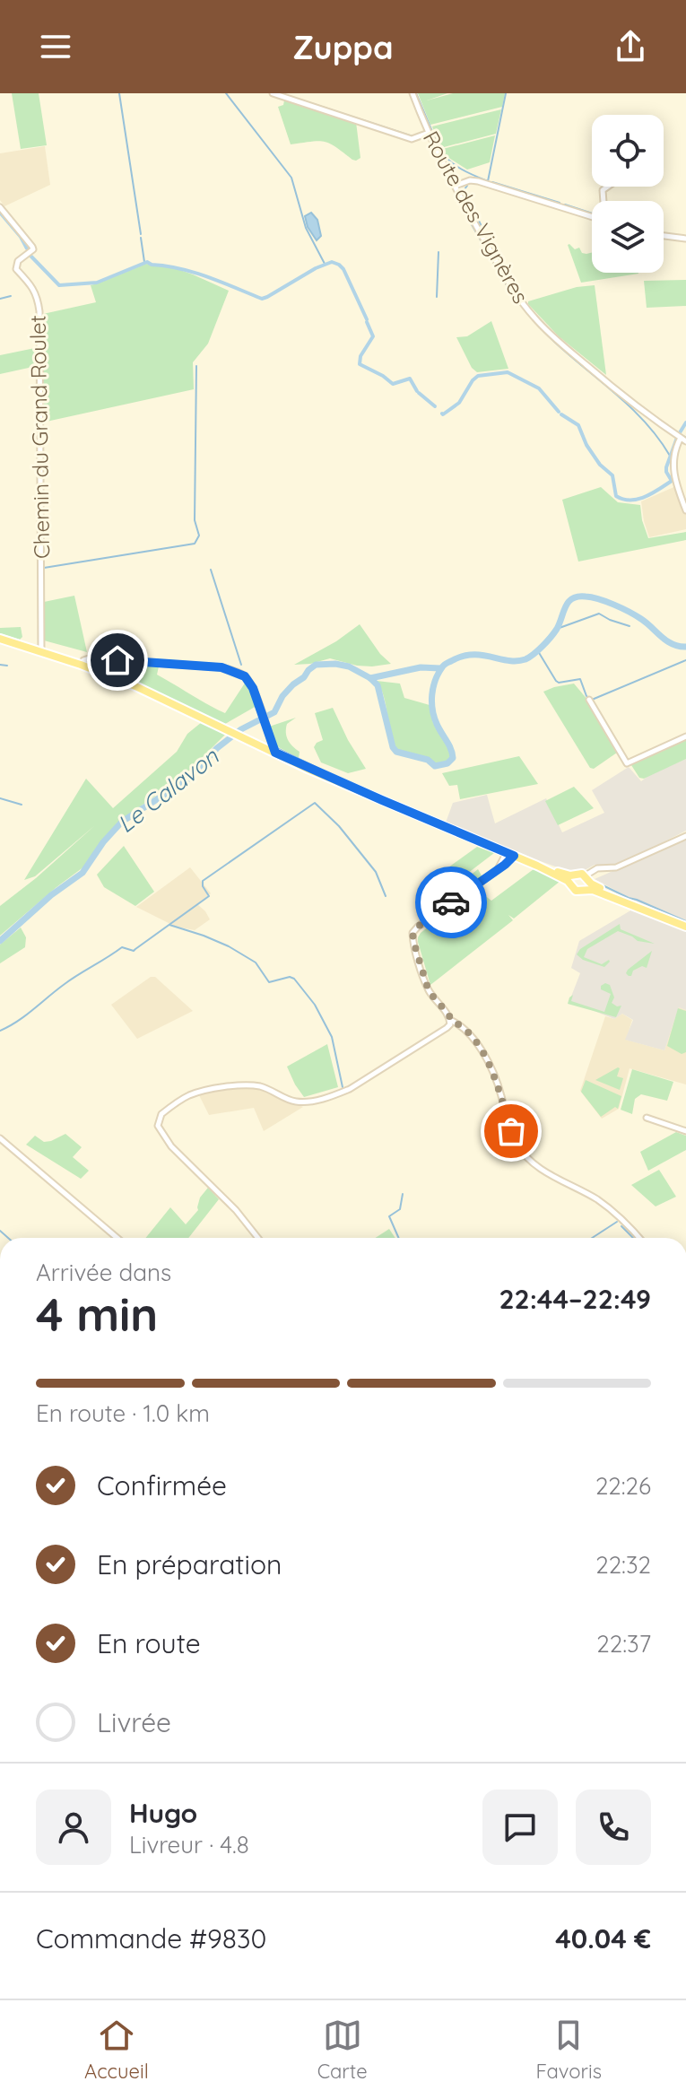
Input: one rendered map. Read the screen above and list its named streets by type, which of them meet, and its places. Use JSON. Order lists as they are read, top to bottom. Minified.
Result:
{"streets":{"street":["Route des Vignères","Chemin du Grand Roulet"]},"water":["Le Calavon"],"page":{"header":"Zuppa","heading":["4 min","Arrivée dans","22:44–22:49"],"panel":["Hugo","Livreur · 4.8","Commande #9830","40.04 €"],"bar":"En route · 1.0 km","list":[["Confirmée","22:26"],["En préparation","22:32"],["En route","22:37"],"Livrée"],"tabs":["Accueil","Carte","Favoris"]}}
